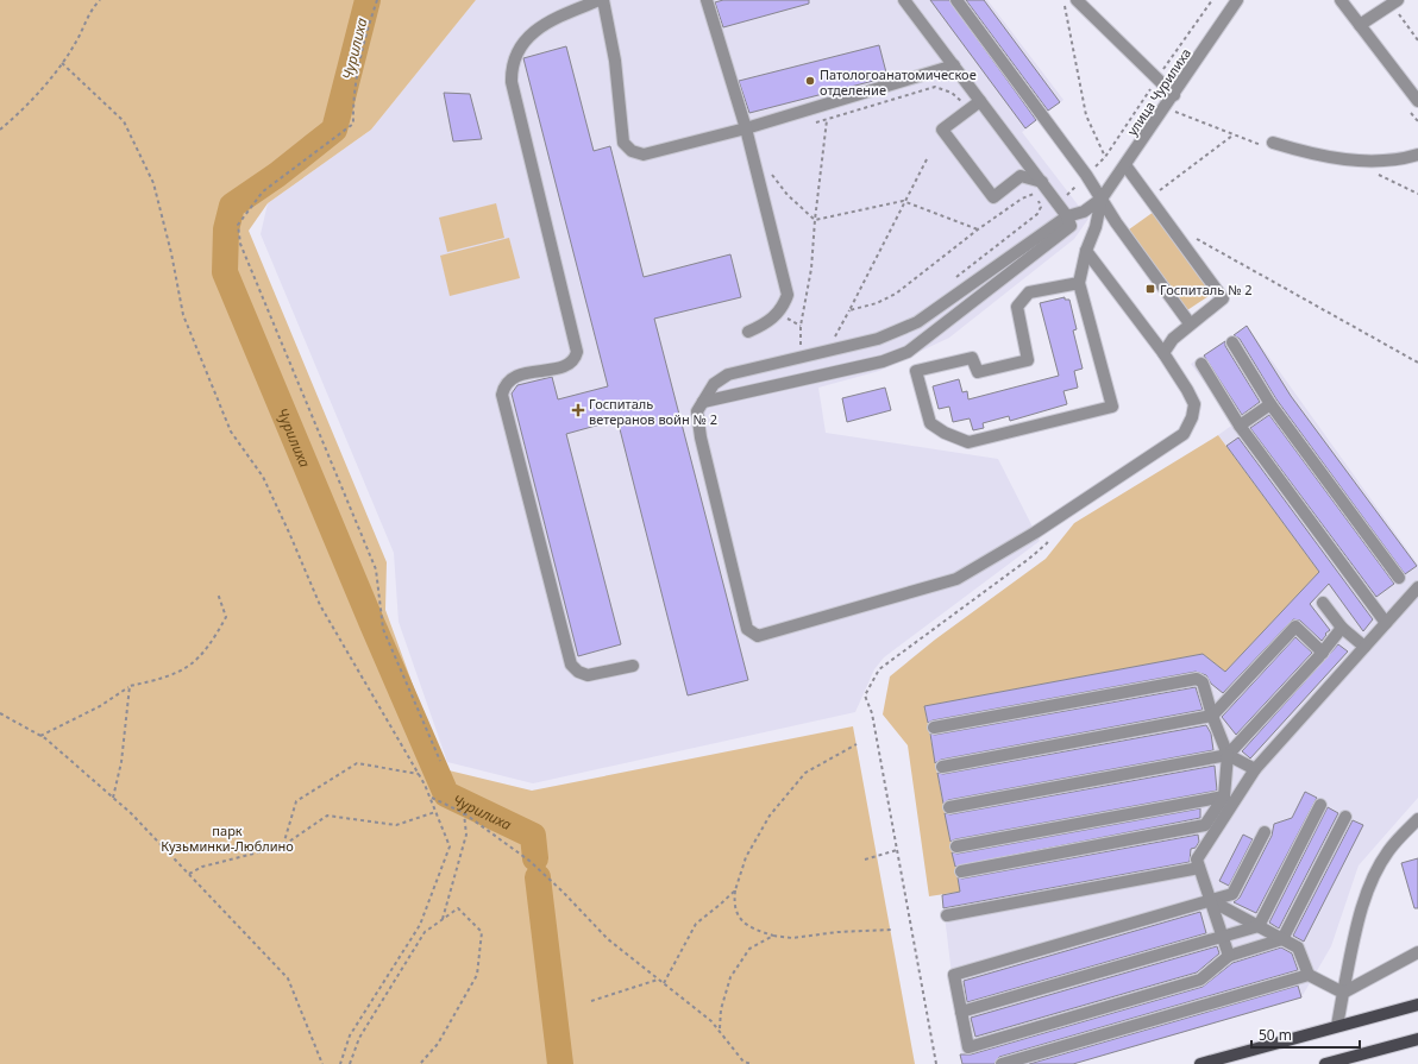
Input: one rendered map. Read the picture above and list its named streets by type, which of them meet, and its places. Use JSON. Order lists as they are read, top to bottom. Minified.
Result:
{"streets":{"street":["улица Чурилиха"]},"water":["Чурилиха"],"parks":["парк Кузьминки-Люблино"],"places":{"other":["Патологоанатомическое отделение"],"transit":["Госпиталь № 2"],"health":["Госпиталь ветеранов войн № 2"]},"scale_bar":"50 m"}
